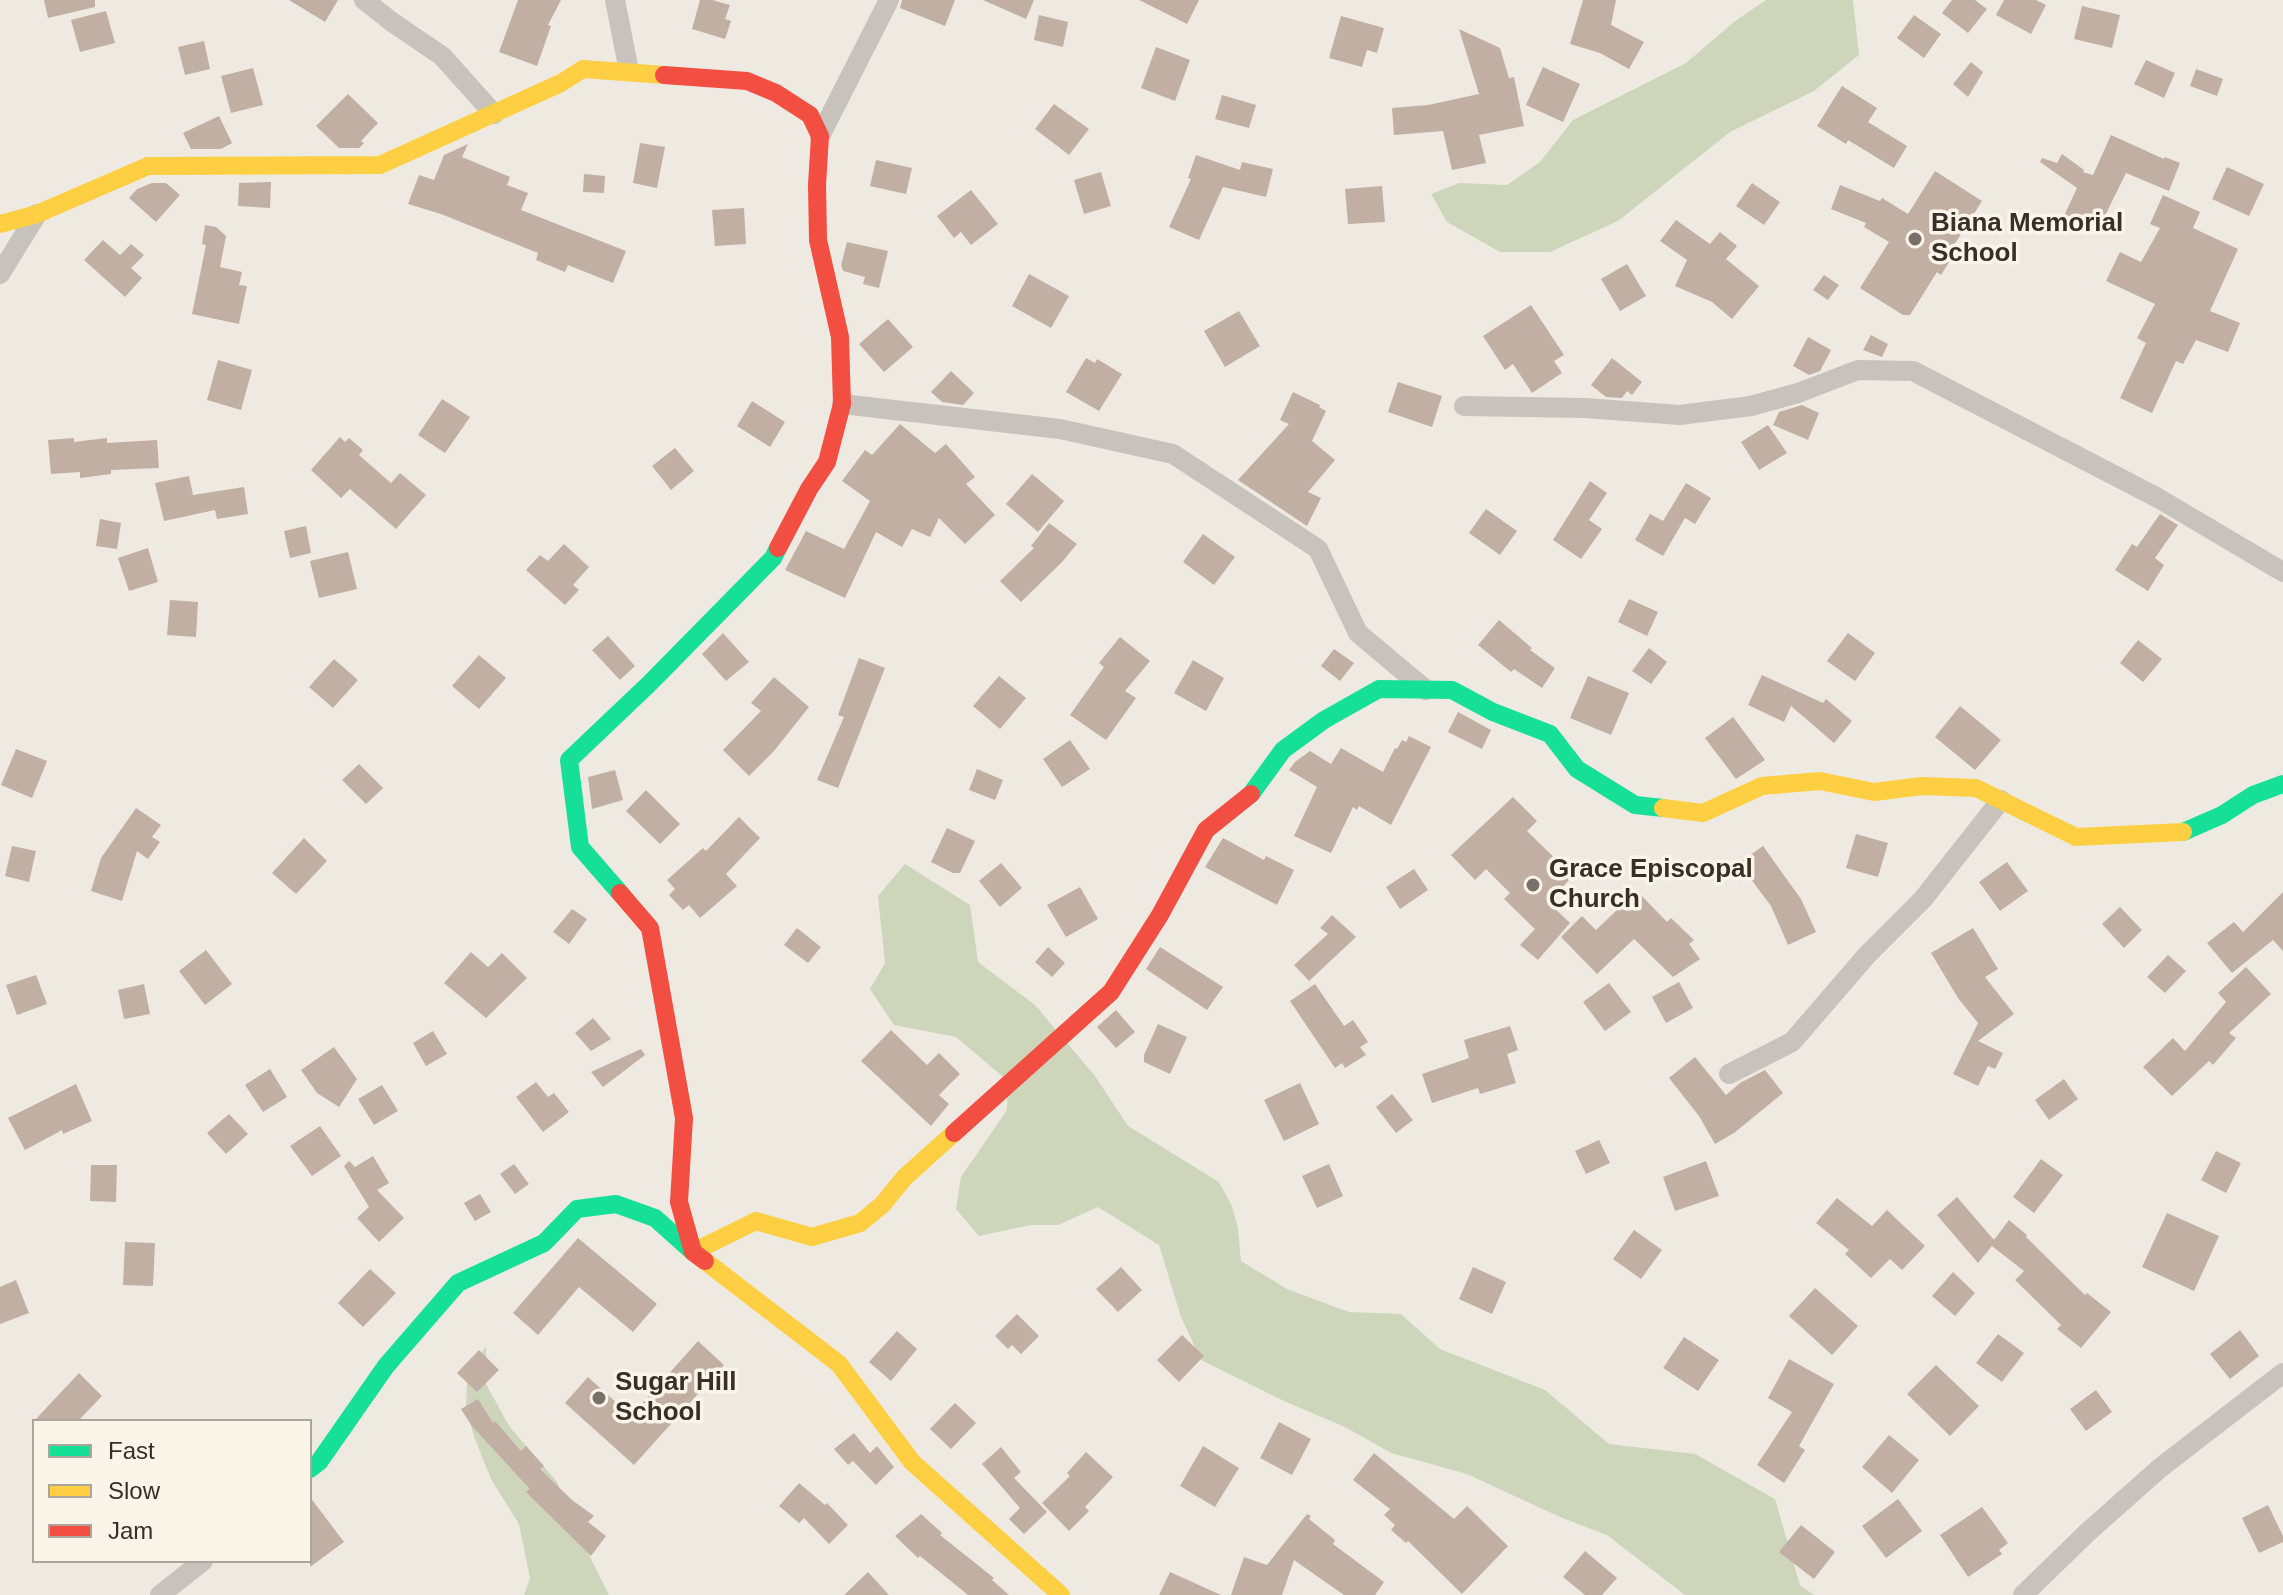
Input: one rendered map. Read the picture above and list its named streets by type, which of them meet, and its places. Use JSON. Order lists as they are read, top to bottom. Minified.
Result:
{"places":["Biana Memorial School","Grace Episcopal Church","Sugar Hill School"],"legend":["Fast","Slow","Jam"]}
